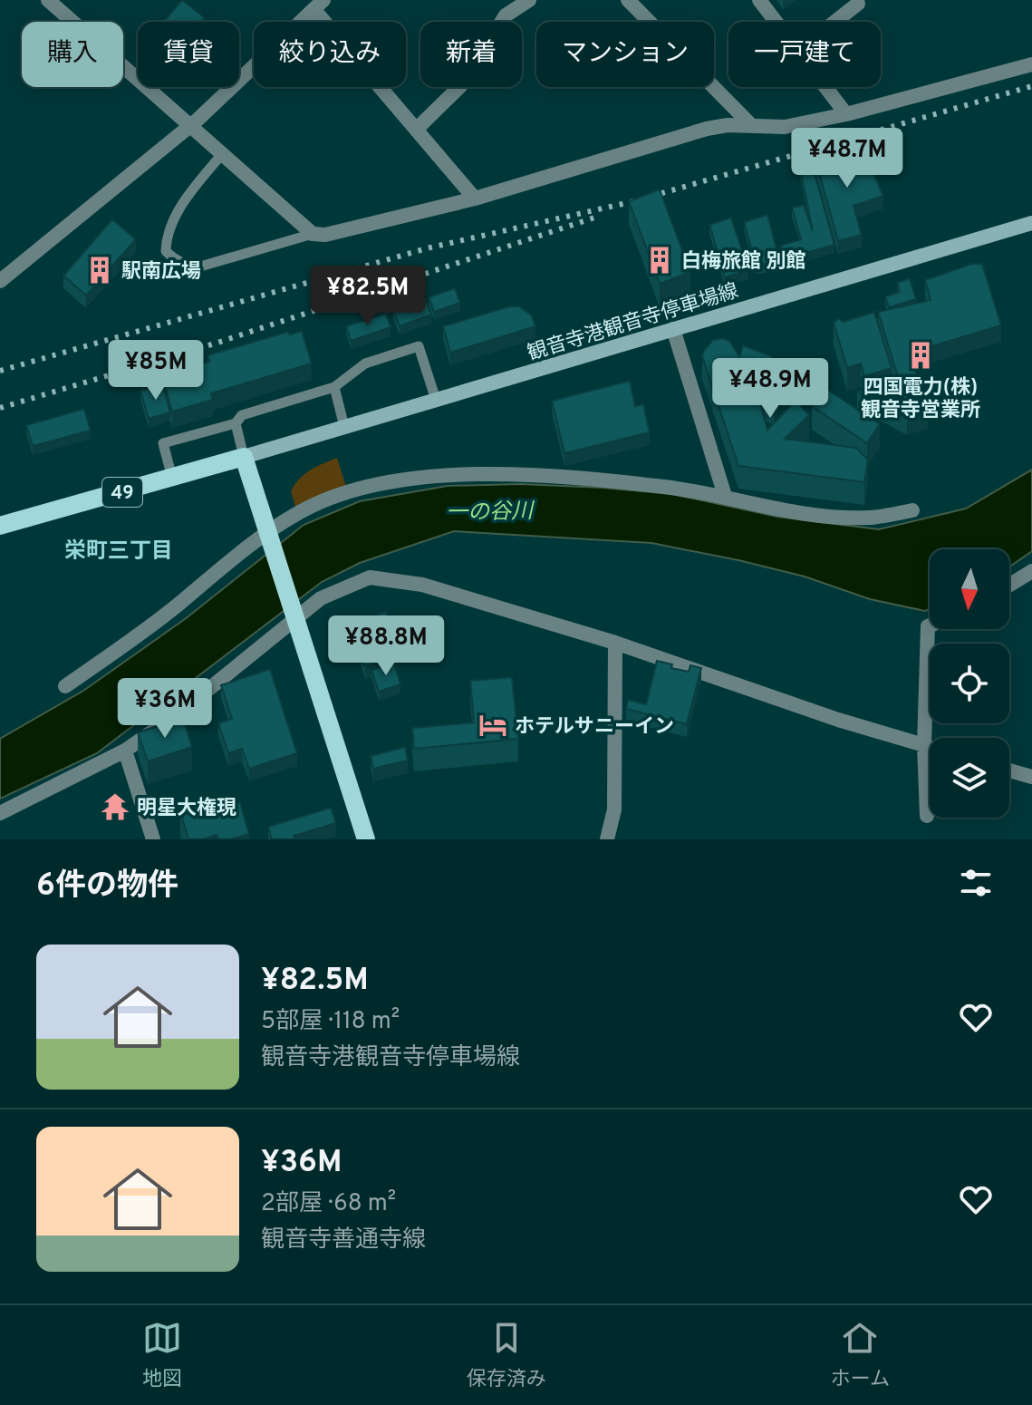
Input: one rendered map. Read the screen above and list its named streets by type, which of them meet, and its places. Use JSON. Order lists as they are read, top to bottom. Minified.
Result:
{"streets":{"main road":["観音寺港観音寺停車場線","49"]},"crossings":[["観音寺港観音寺停車場線","49"]],"districts":["栄町三丁目"],"water":["一の谷川"],"places":{"building":["白梅旅館 別館","駅南広場","四国電力(株) 観音寺営業所"],"hotel":["ホテルサニーイン"],"temple":["明星大権現"]},"north":"bottom","page":{"chip":["購入","賃貸","絞り込み","新着","マンション","一戸建て"],"price":["¥48.7M","¥82.5M","¥85M","¥48.9M","¥88.8M","¥36M"],"heading":"6件の物件","list":[{"name":"¥82.5M","note":"5部屋 · 118 m² · 観音寺港観音寺停車場線"},{"name":"¥36M","note":"2部屋 · 68 m² · 観音寺善通寺線"}],"tabs":["地図","保存済み","ホーム"]}}
